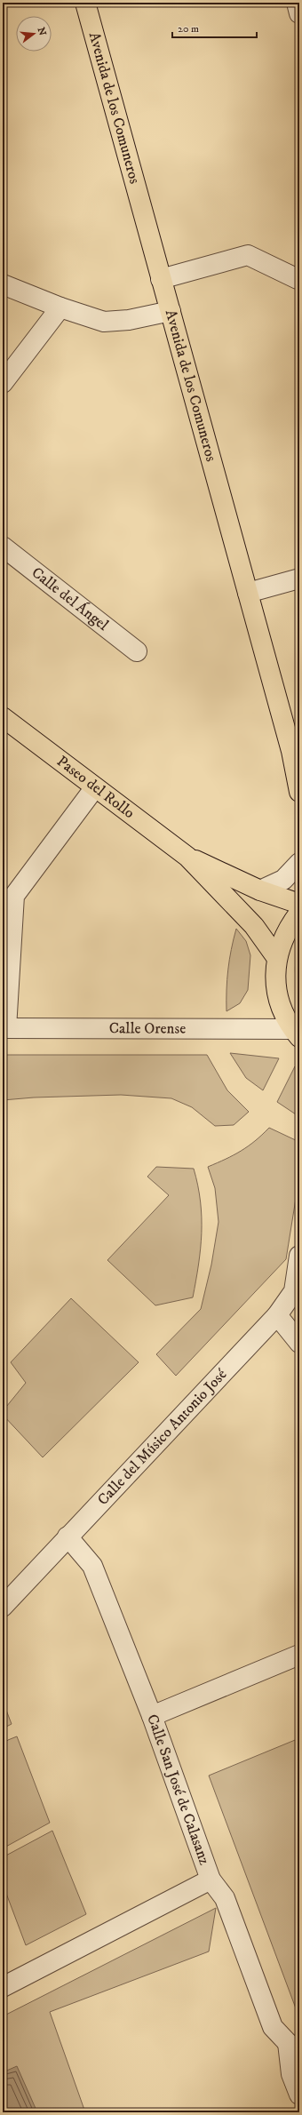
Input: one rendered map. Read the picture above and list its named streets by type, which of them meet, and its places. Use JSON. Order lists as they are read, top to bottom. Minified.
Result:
{"streets":{"main road":["Avenida de los Comuneros","Paseo del Rollo"],"street":["Calle del Ángel","Calle Orense","Calle del Músico Antonio José","Calle San José de Calasanz"]},"crossings":[["Calle del Músico Antonio José","Calle San José de Calasanz"]],"scale_bar":"20 m","north":"right"}
